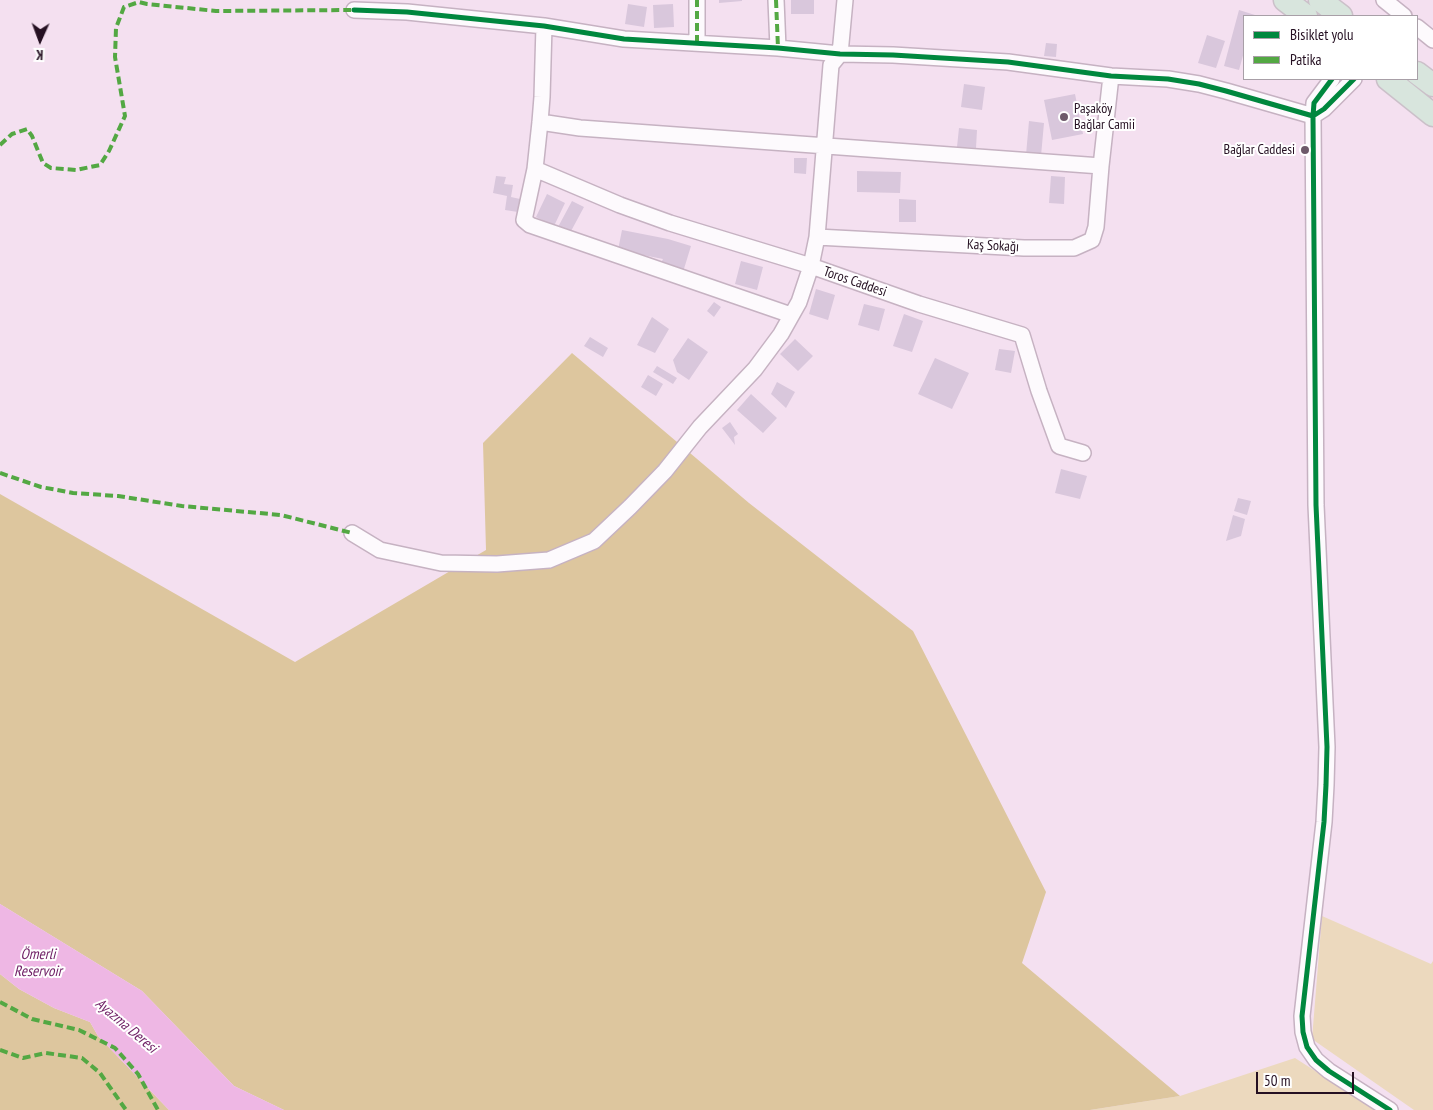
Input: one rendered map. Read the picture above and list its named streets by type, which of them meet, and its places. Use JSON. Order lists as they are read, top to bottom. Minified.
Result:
{"streets":{"street":["Kaş Sokağı","Toros Caddesi"]},"crossings":[["Kaş Sokağı","Toros Caddesi"]],"water":["Ömerli Reservoir","Ayazma Deresi"],"places":["Paşaköy Bağlar Camii","Bağlar Caddesi"],"legend":["Bisiklet yolu","Patika"],"scale_bar":"50 m","north":"bottom"}
